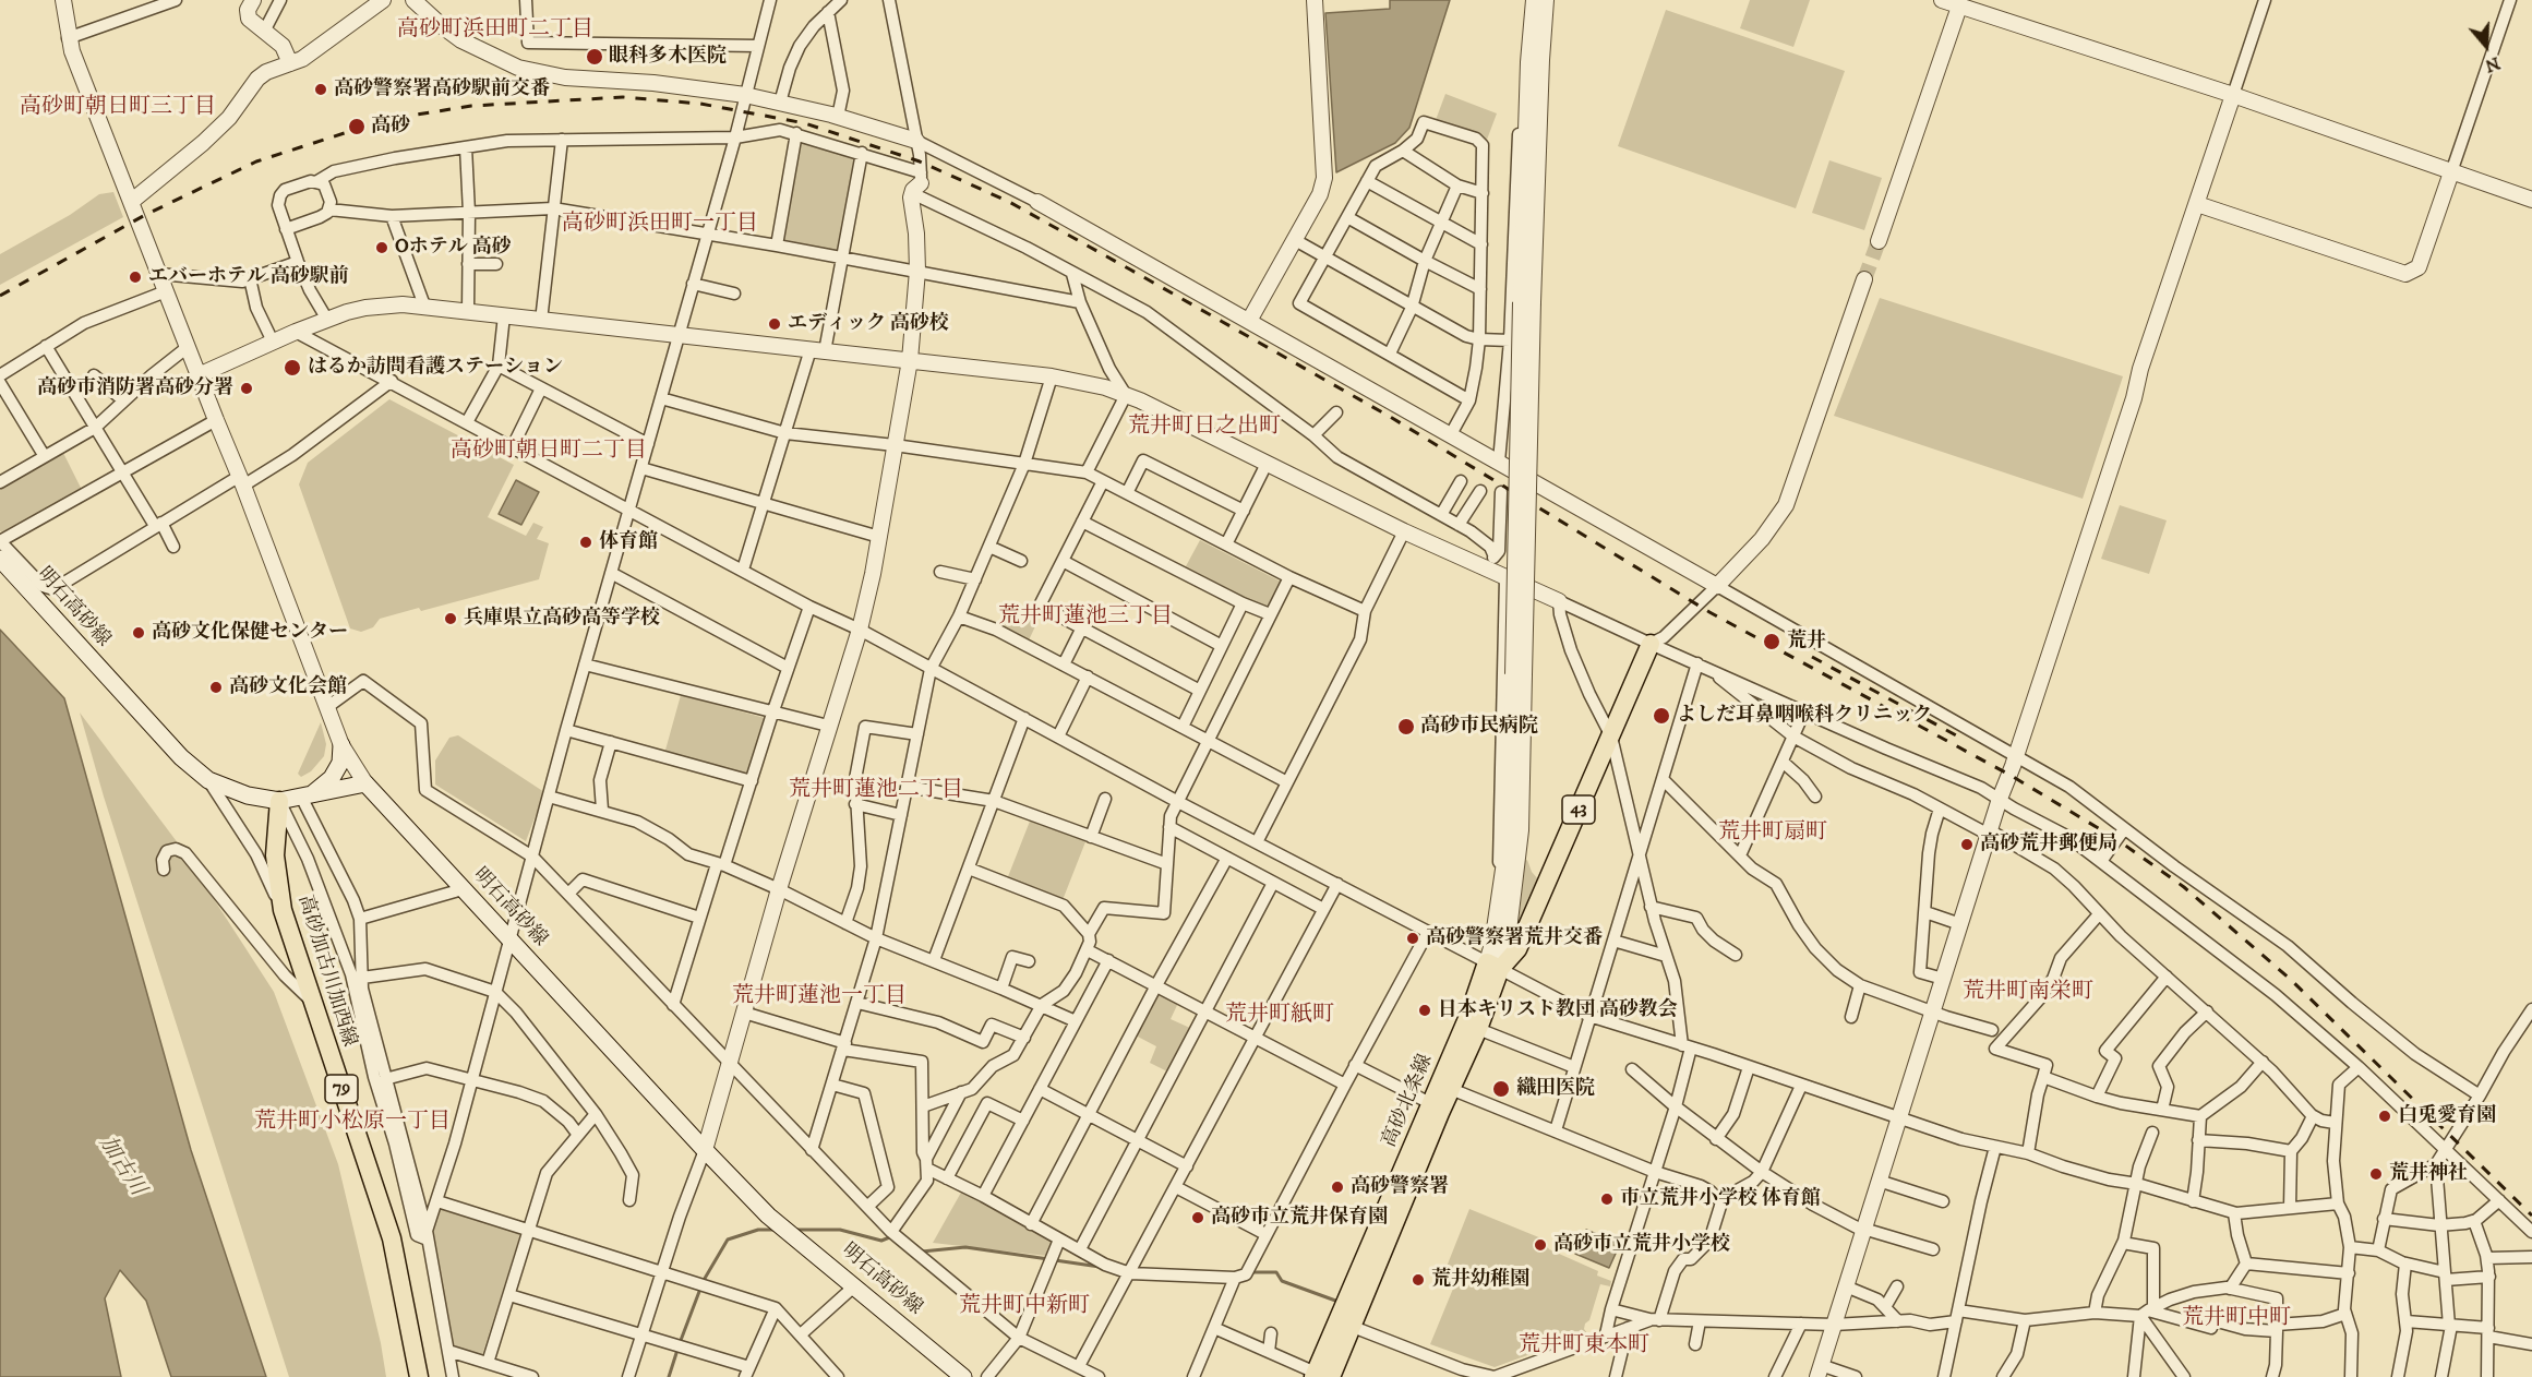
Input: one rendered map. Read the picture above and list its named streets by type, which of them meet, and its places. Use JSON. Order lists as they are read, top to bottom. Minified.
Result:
{"streets":{"main road":["明石高砂線","43","高砂加古川加西線","79","高砂北条線"]},"crossings":[["明石高砂線","高砂加古川加西線"]],"districts":["高砂町浜田町二丁目","高砂町朝日町三丁目","高砂町浜田町一丁目","荒井町日之出町","高砂町朝日町二丁目","荒井町蓮池三丁目","荒井町蓮池二丁目","荒井町扇町","荒井町南栄町","荒井町蓮池一丁目","荒井町紙町","荒井町小松原一丁目","荒井町中新町","荒井町中町","荒井町東本町"],"water":["加古川"],"places":["眼科多木医院","高砂警察署高砂駅前交番","高砂","Oホテル 高砂","エバーホテル 高砂駅前","エディック 高砂校","はるか訪問看護ステーション","高砂市消防署高砂分署","体育館","兵庫県立高砂高等学校","高砂文化保健センター","荒井","高砂文化会館","よしだ耳鼻咽喉科クリニック","高砂市民病院","高砂荒井郵便局","高砂警察署荒井交番","日本キリスト教団 高砂教会","織田医院","白兎愛育園","荒井神社","高砂警察署","市立荒井小学校 体育館","高砂市立荒井保育園","高砂市立荒井小学校","荒井幼稚園"],"north":"bottom"}
